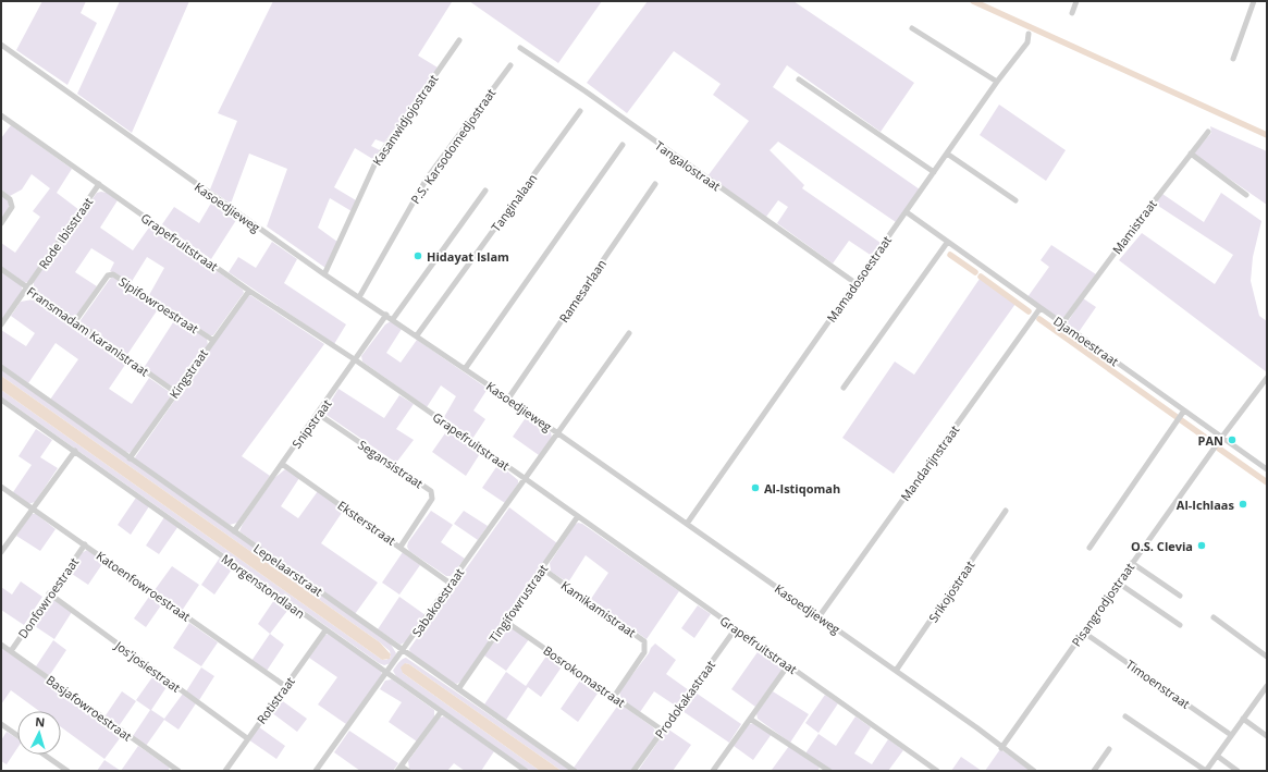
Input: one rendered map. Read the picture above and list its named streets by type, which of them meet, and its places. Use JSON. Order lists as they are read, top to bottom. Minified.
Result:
{"streets":{"street":["Kasanwidjojostraat","P.S. Karsodomedjostraat","Tangalostraat","Tanginalaan","Kasoedjieweg","Mamistraat","Rode Ibisstraat","Grapefruitstraat","Mamadosoestraat","Ramesarlaan","Sipifowroestraat","Fransmadam Karanistraat","Djamoestraat","Kingstraat","Snipstraat","Mandarijnstraat","Segansistraat","Eksterstraat","Lepelaarstraat","Katoenfowroestraat","Morgenstondlaan","Srikojostraat","Donfowroestraat","Sabakoestraat","Tingifowrustraat","Pisangrodjostraat","Kamikamistraat","Jos'josiestraat","Bosrokomastraat","Timoenstraat","Prodokakastraat","Rotistraat","Basjafowroestraat"]},"crossings":[["Kasanwidjojostraat","Kasoedjieweg"],["P.S. Karsodomedjostraat","Kasoedjieweg"],["Tangalostraat","Mamadosoestraat"],["Tanginalaan","Kasoedjieweg"],["Kasoedjieweg","Mamadosoestraat"],["Kasoedjieweg","Ramesarlaan"],["Kasoedjieweg","Snipstraat"],["Kasoedjieweg","Mandarijnstraat"],["Kasoedjieweg","Srikojostraat"],["Kasoedjieweg","Sabakoestraat"],["Kasoedjieweg","Pisangrodjostraat"],["Mamistraat","Djamoestraat"],["Rode Ibisstraat","Grapefruitstraat"],["Rode Ibisstraat","Fransmadam Karanistraat"],["Grapefruitstraat","Kingstraat"],["Grapefruitstraat","Snipstraat"],["Grapefruitstraat","Sabakoestraat"],["Grapefruitstraat","Tingifowrustraat"],["Grapefruitstraat","Prodokakastraat"],["Mamadosoestraat","Djamoestraat"],["Sipifowroestraat","Fransmadam Karanistraat"],["Sipifowroestraat","Kingstraat"],["Fransmadam Karanistraat","Kingstraat"],["Djamoestraat","Mandarijnstraat"],["Djamoestraat","Pisangrodjostraat"],["Kingstraat","Lepelaarstraat"],["Snipstraat","Segansistraat"],["Snipstraat","Eksterstraat"],["Snipstraat","Lepelaarstraat"],["Segansistraat","Eksterstraat"],["Eksterstraat","Sabakoestraat"],["Lepelaarstraat","Sabakoestraat"],["Lepelaarstraat","Tingifowrustraat"],["Katoenfowroestraat","Donfowroestraat"],["Katoenfowroestraat","Rotistraat"],["Morgenstondlaan","Sabakoestraat"],["Morgenstondlaan","Rotistraat"],["Donfowroestraat","Jos'josiestraat"],["Donfowroestraat","Basjafowroestraat"],["Tingifowrustraat","Kamikamistraat"],["Tingifowrustraat","Bosrokomastraat"],["Pisangrodjostraat","Timoenstraat"],["Kamikamistraat","Bosrokomastraat"],["Jos'josiestraat","Rotistraat"],["Bosrokomastraat","Prodokakastraat"]],"places":["Hidayat Islam","PAN","Al-Istiqomah","Al-Ichlaas","O.S. Clevia"],"north":"top"}
